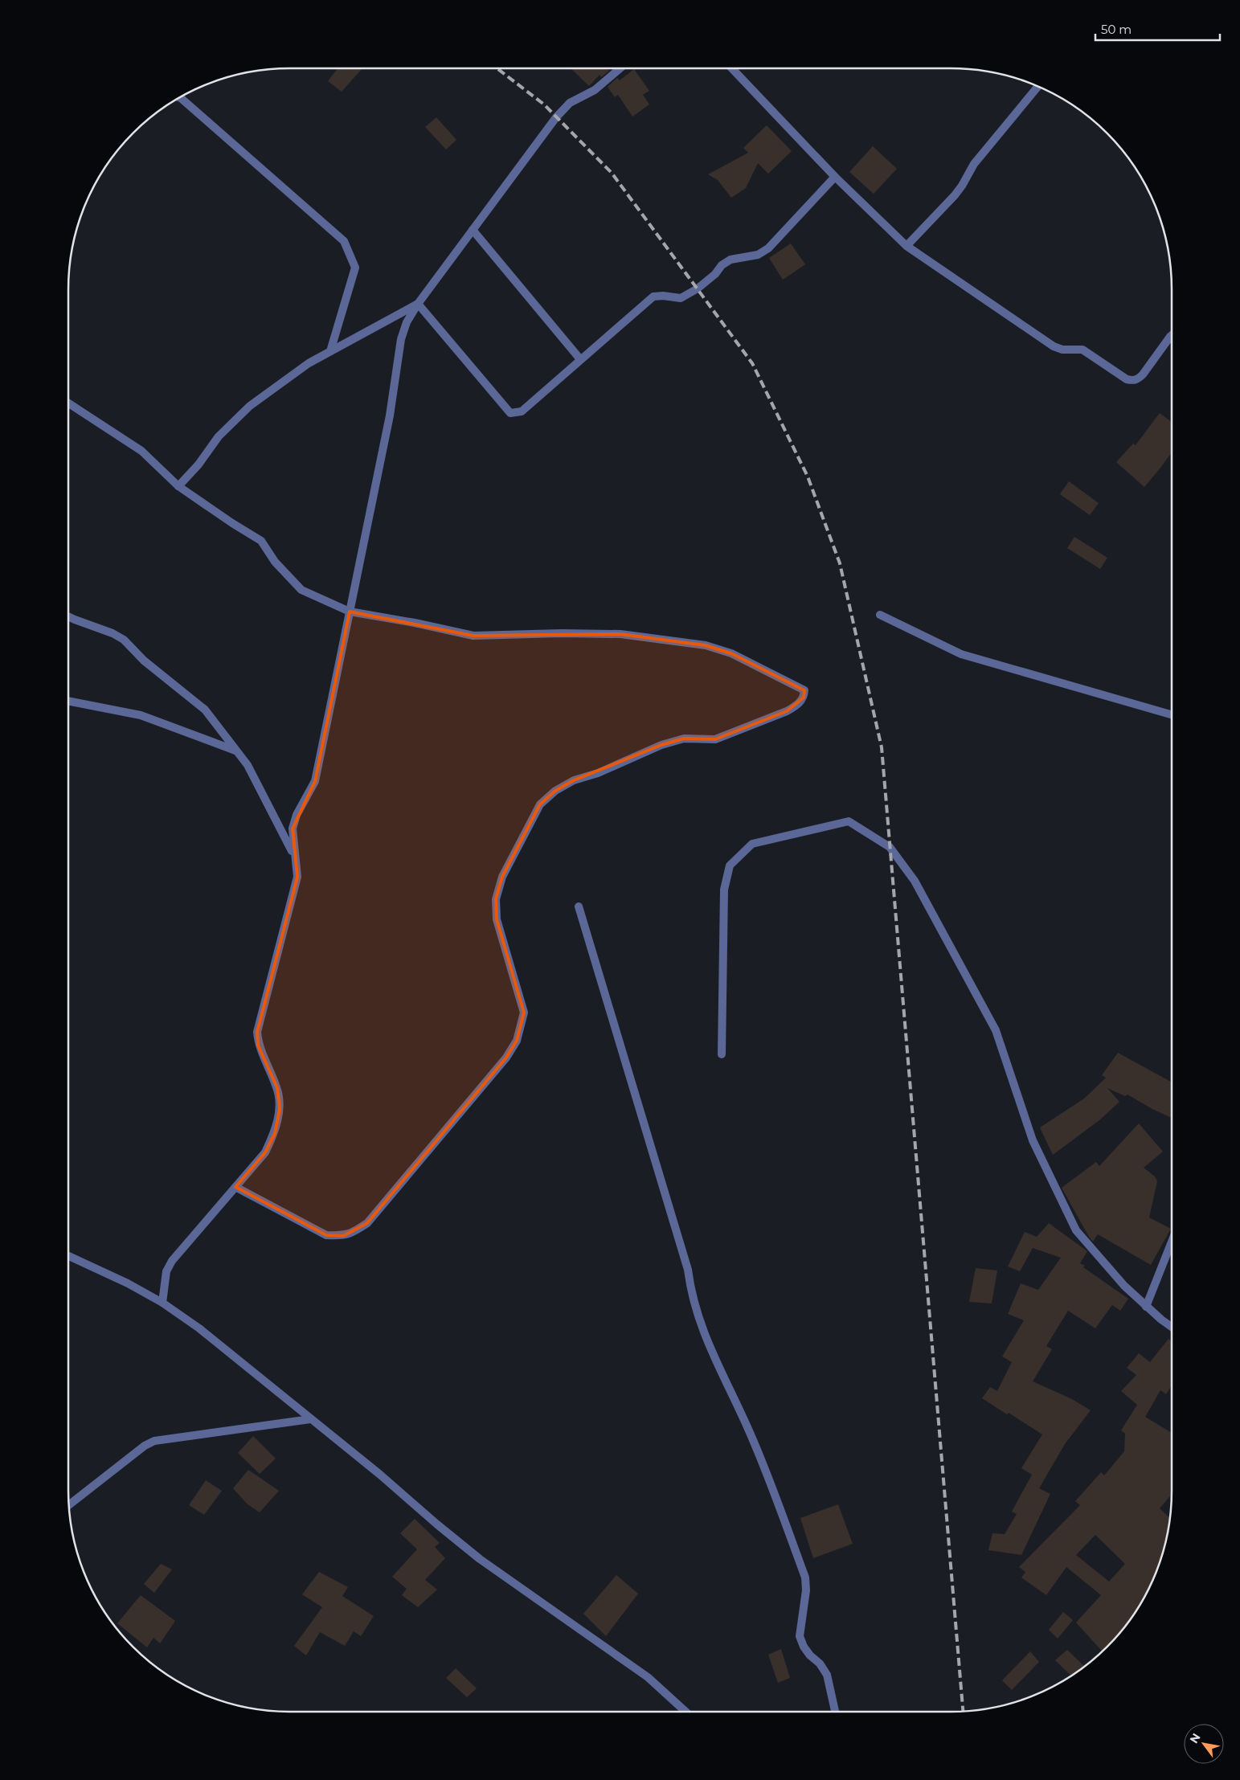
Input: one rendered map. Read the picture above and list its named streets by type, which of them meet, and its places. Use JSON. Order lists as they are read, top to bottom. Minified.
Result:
{"scale_bar":"50 m","north":"top left"}
